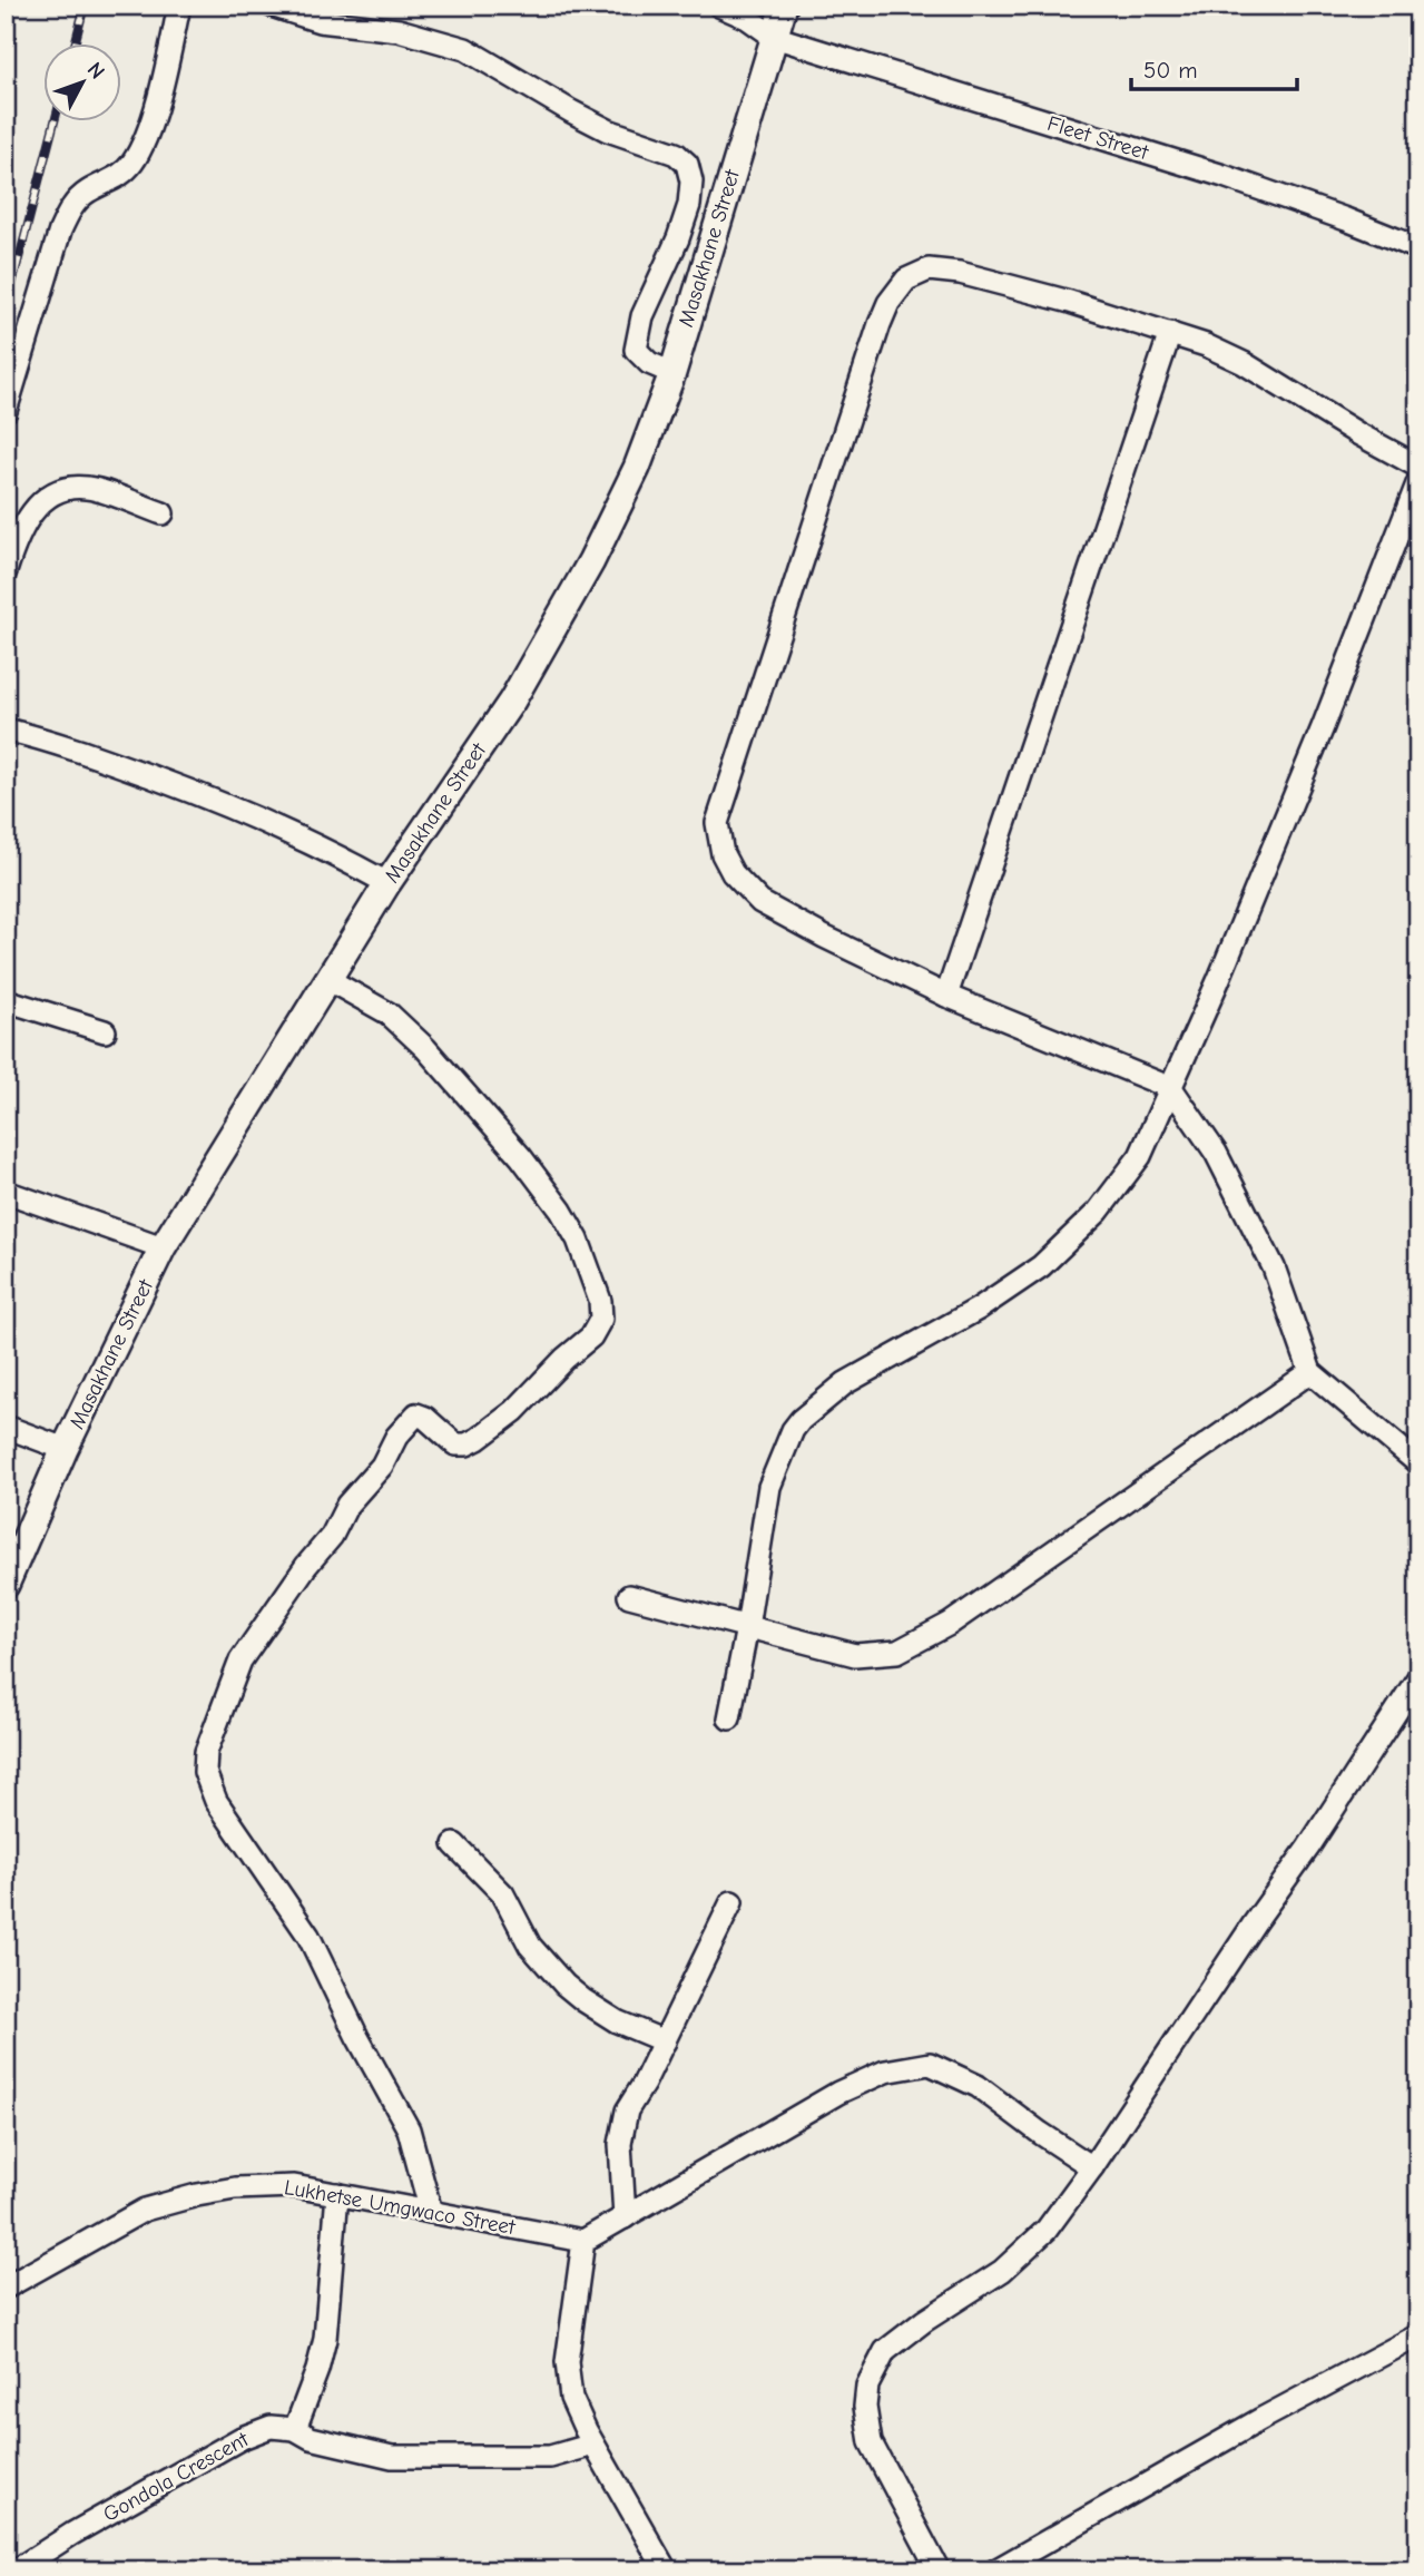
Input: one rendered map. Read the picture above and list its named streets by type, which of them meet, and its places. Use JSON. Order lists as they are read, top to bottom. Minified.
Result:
{"streets":{"street":["Fleet Street","Masakhane Street","Lukhetse Umgwaco Street","Gondola Crescent"]},"crossings":[["Fleet Street","Masakhane Street"]],"scale_bar":"50 m","north":"top right"}
